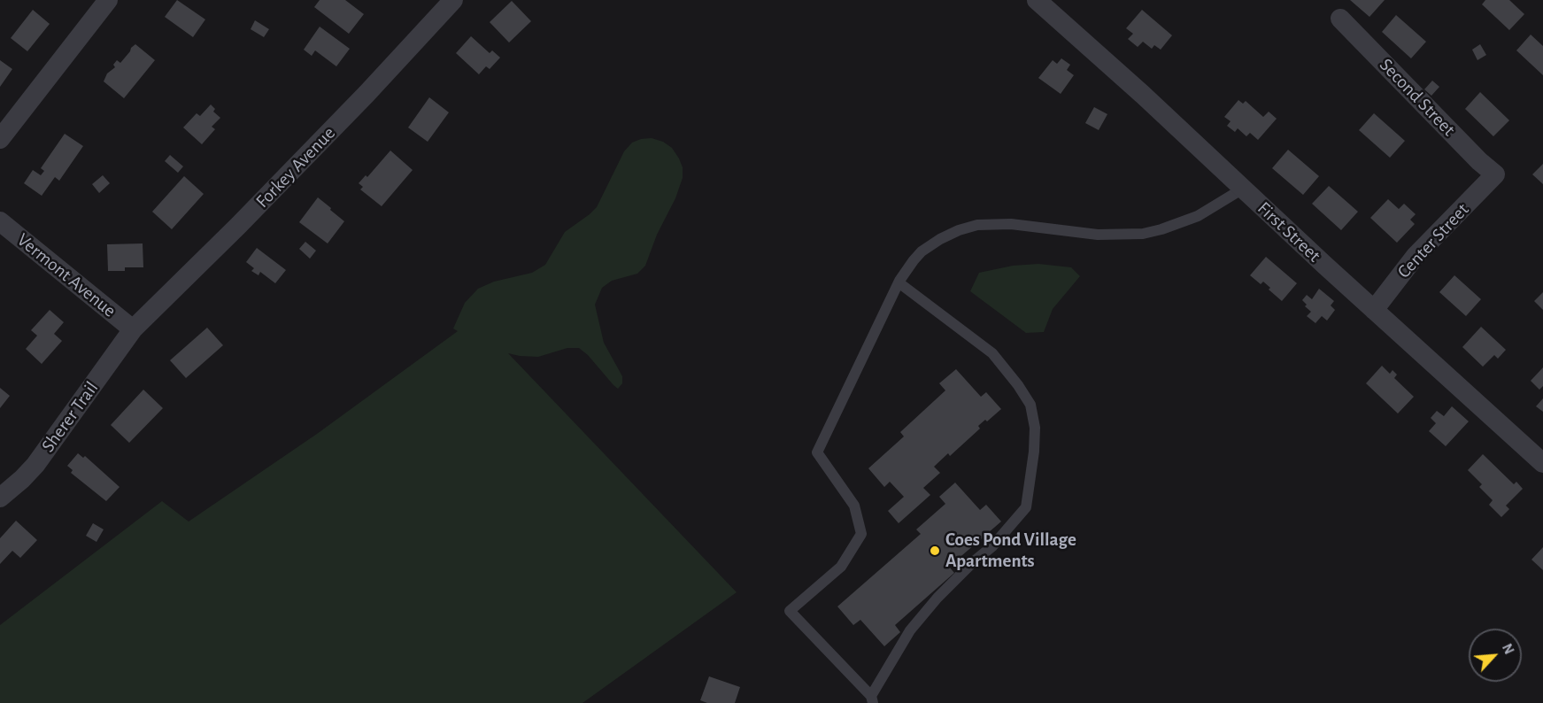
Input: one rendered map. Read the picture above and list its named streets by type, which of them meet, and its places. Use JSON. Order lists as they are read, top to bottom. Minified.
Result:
{"streets":{"street":["Second Street","Forkey Avenue","First Street","Center Street","Vermont Avenue","Sherer Trail"]},"crossings":[["Second Street","Center Street"],["Forkey Avenue","Vermont Avenue"],["Forkey Avenue","Sherer Trail"],["First Street","Center Street"],["Vermont Avenue","Sherer Trail"]],"places":["Coes Pond Village Apartments"],"north":"top right"}
